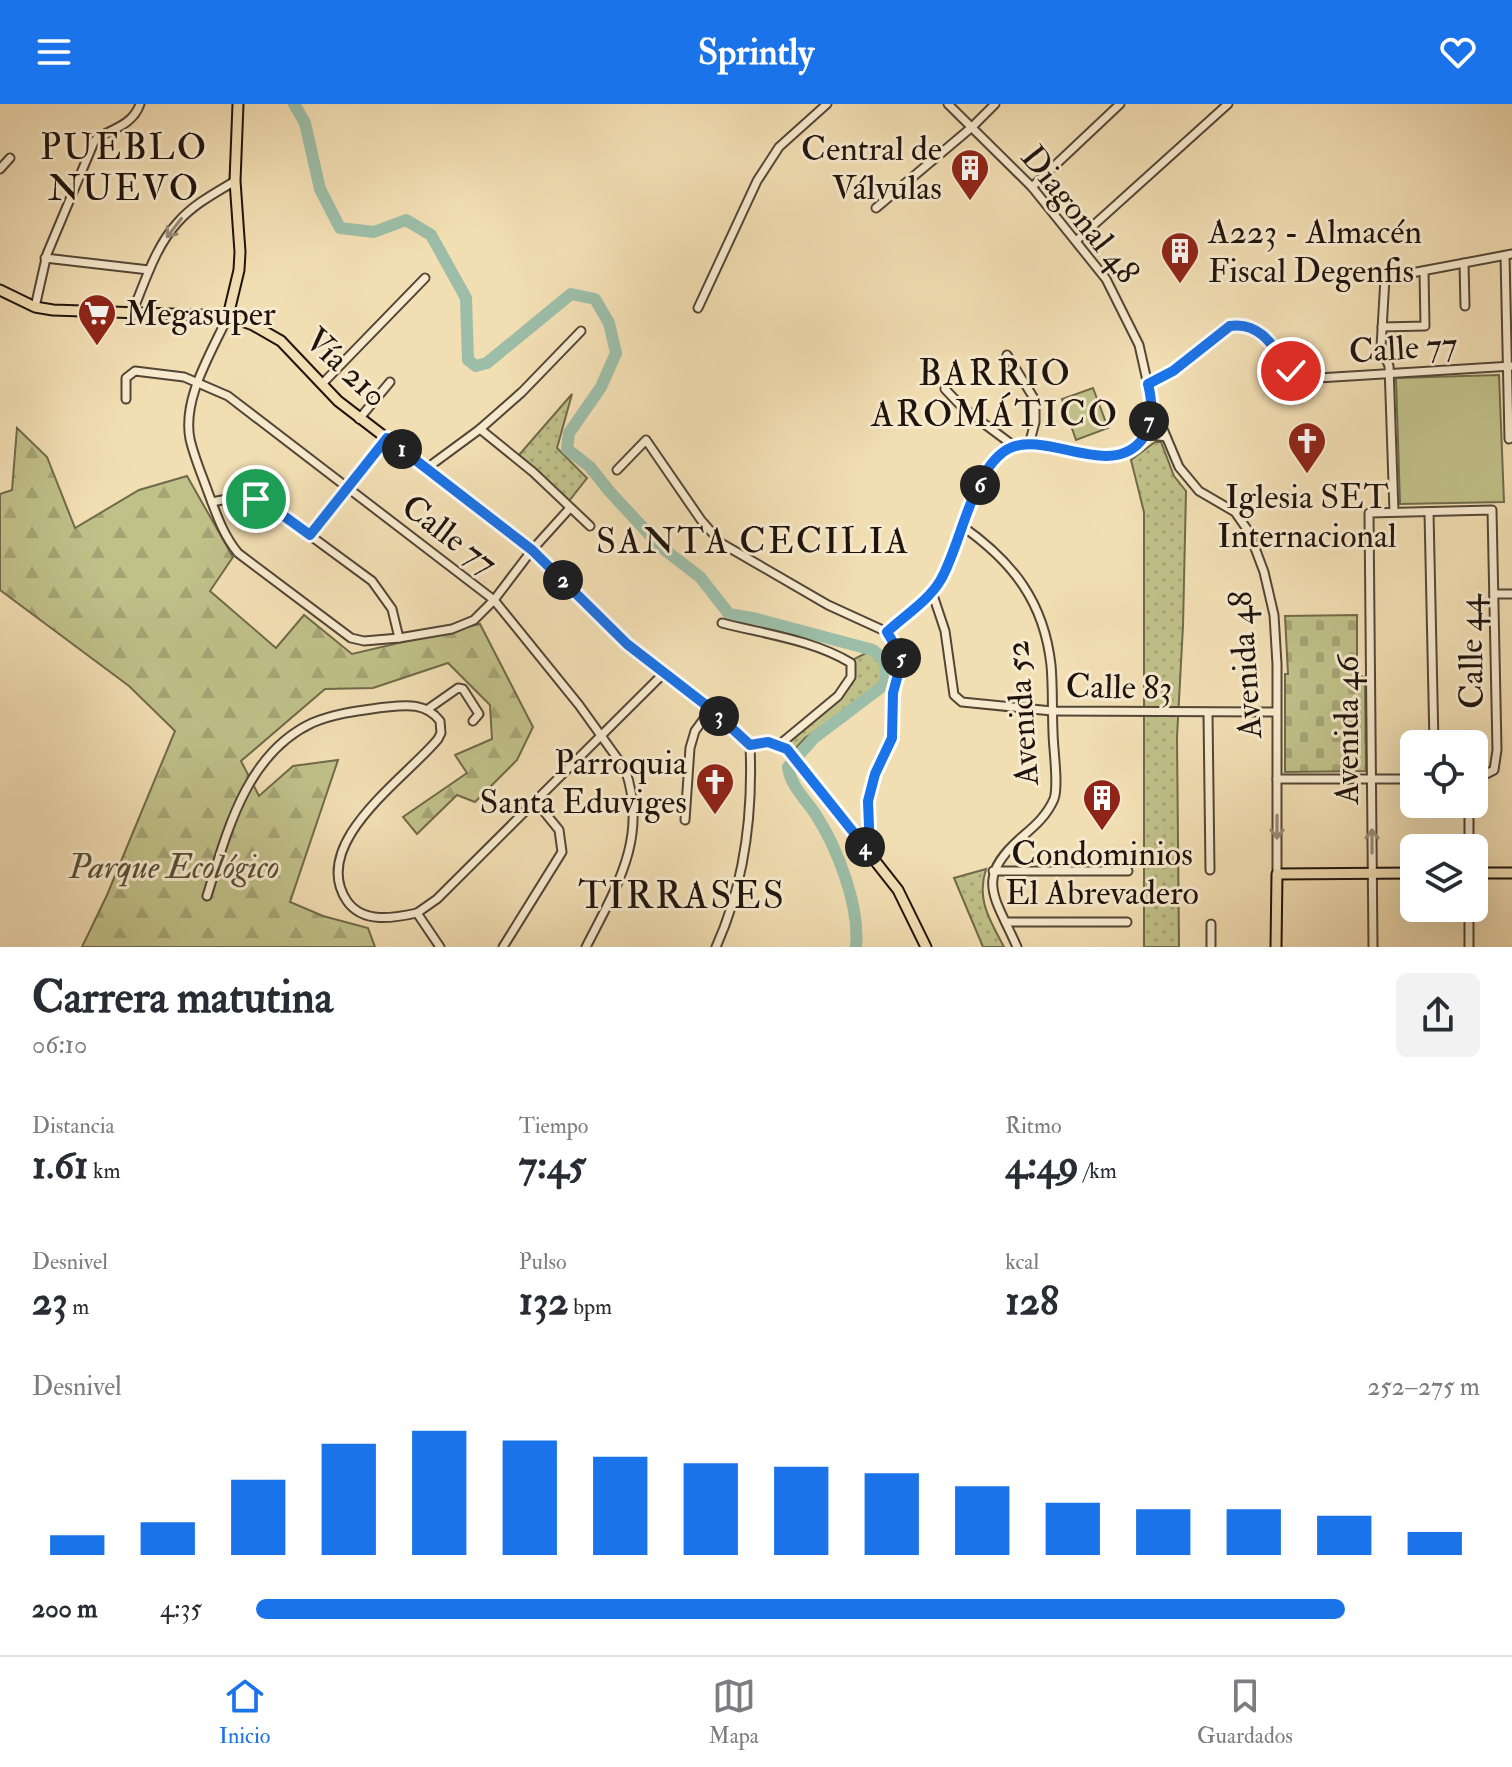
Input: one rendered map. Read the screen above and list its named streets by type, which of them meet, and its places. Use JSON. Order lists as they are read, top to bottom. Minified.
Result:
{"streets":{"main road":["Vía 210","Avenida 48"],"street":["Diagonal 48","Calle 77","Calle 44","Calle 83","Avenida 52","Avenida 46"]},"crossings":[["Diagonal 48","Calle 77"],["Diagonal 48","Avenida 48"],["Avenida 48","Calle 83"],["Calle 83","Avenida 52"]],"districts":["PUEBLO NUEVO","BARRIO AROMÁTICO","SANTA CECILIA","TIRRASES"],"parks":["Parque Ecológico"],"places":{"building":["Central de Válvulas","A223 - Almacén Fiscal Degenfis","Condominios El Abrevadero"],"supermarket":["Megasuper"],"church":["Iglesia SET Internacional","Parroquia Santa Eduviges"]},"page":{"header":"Sprintly","pins":["7","1","6","2","5","3","4"],"heading":["Carrera matutina","06:10"],"stats":[["Distancia","1.61 km"],["Tiempo","7:45"],["Ritmo","4:49 /km"],["Desnivel","23 m"],["Pulso","132 bpm"],["kcal","128"]],"chart":["Desnivel","252–275 m"],"list":[{"name":"200 m","note":"4:35"}],"tabs":["Inicio","Mapa","Guardados"]}}
